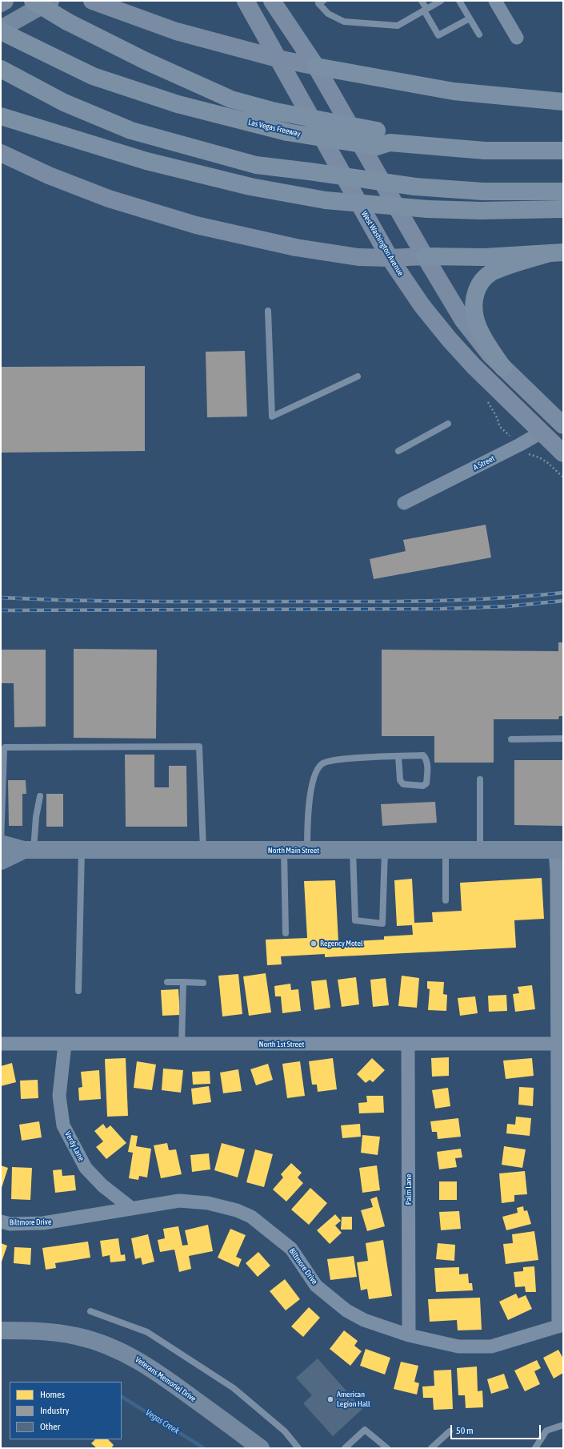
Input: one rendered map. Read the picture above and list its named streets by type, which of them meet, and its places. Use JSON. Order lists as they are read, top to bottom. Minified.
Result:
{"streets":{"highway":["Las Vegas Freeway"],"main road":["West Washington Avenue","A Street","North Main Street","Veterans Memorial Drive"],"street":["North 1st Street","Verdy Lane","Palm Lane","Biltmore Drive"]},"crossings":[["West Washington Avenue","A Street"],["North 1st Street","Verdy Lane"],["North 1st Street","Palm Lane"],["Verdy Lane","Biltmore Drive"],["Palm Lane","Biltmore Drive"]],"water":["Vegas Creek"],"places":["Regency Motel","American Legion Hall"],"legend":["Homes","Industry","Other"],"scale_bar":"50 m"}
